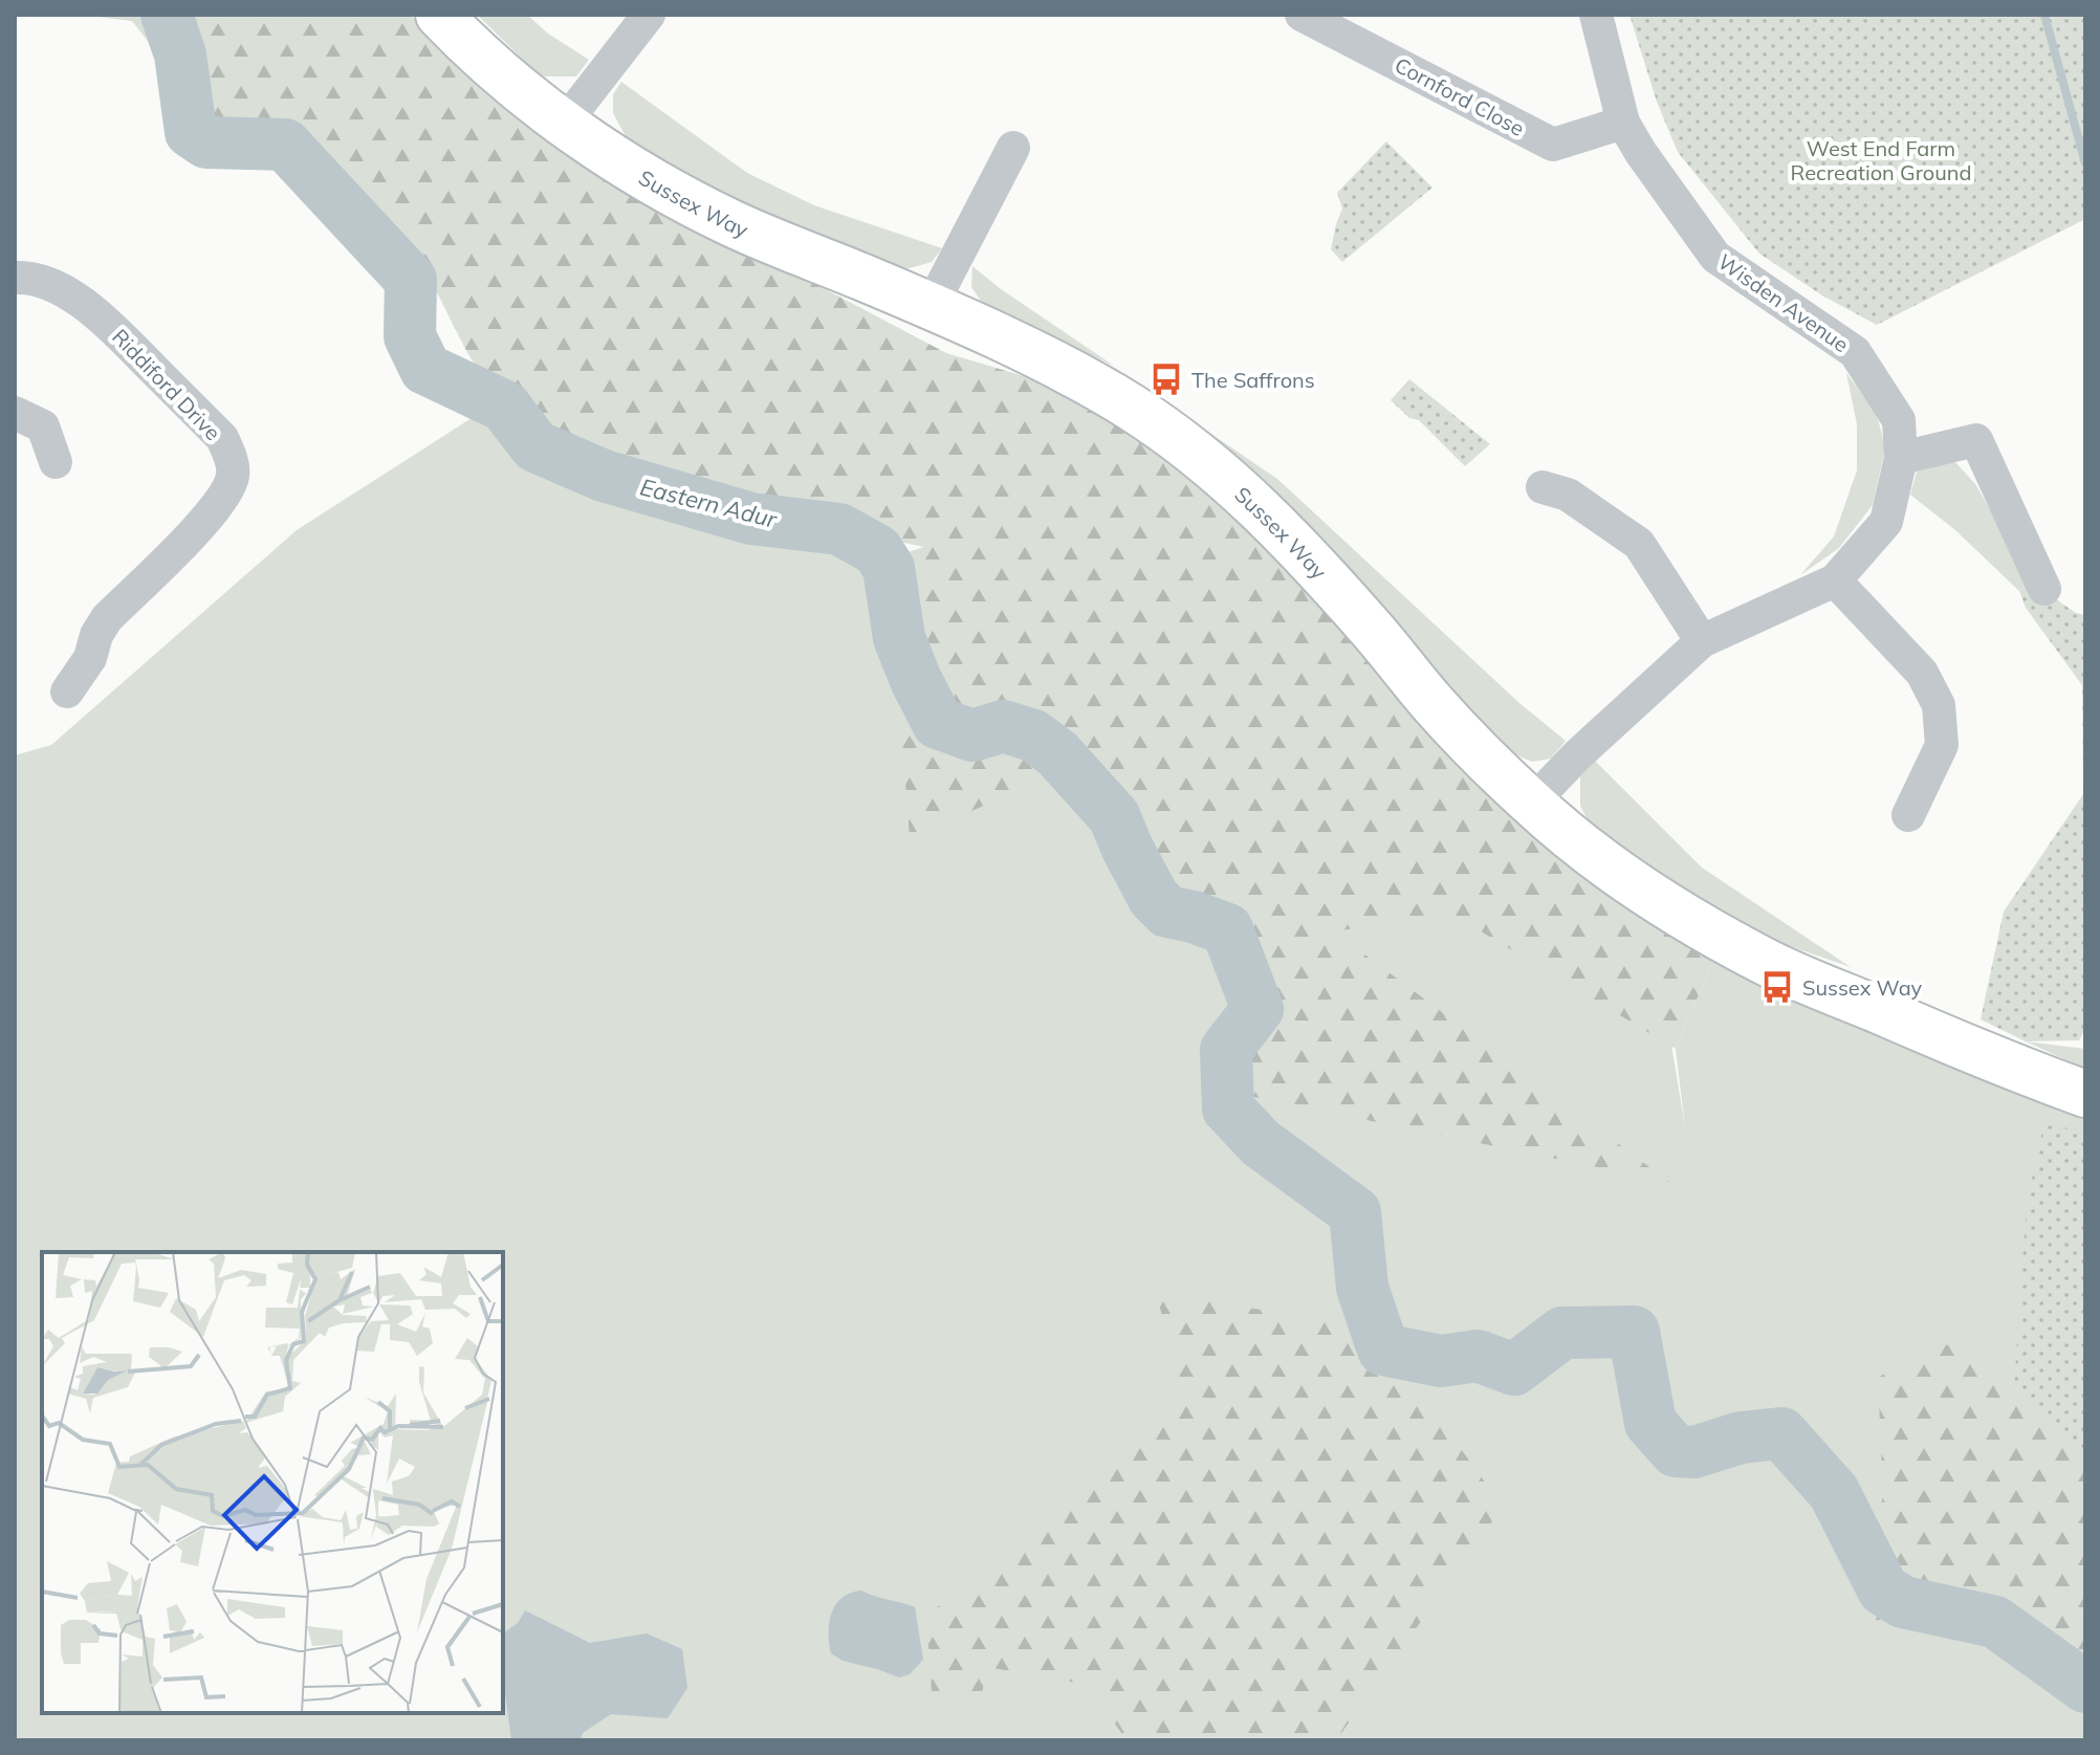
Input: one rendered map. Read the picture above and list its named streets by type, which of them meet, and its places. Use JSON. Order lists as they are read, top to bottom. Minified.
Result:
{"streets":{"main road":["Sussex Way"],"street":["Cornford Close","Wisden Avenue","Riddiford Drive"]},"crossings":[["Cornford Close","Wisden Avenue"],["Sussex Way","Wisden Avenue"]],"water":["Eastern Adur"],"parks":["West End Farm Recreation Ground"],"places":{"bus stop":["The Saffrons","Sussex Way"]}}
